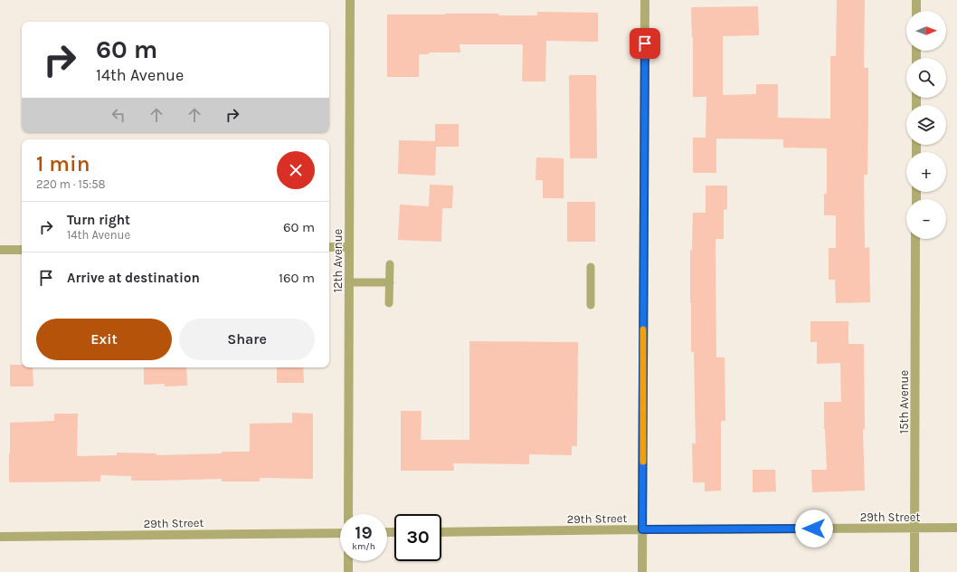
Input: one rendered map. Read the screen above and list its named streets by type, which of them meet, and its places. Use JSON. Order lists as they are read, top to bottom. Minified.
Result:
{"streets":{"street":["12th Avenue","15th Avenue","29th Street"]},"crossings":[["15th Avenue","29th Street"]],"north":"right","page":{"map_buttons":["+","−"],"turn":["60 m","14th Avenue"],"heading":["1 min","220 m · 15:58"],"list":[{"name":"Turn right","note":"14th Avenue","value":"60 m"},{"name":"Arrive at destination","value":"160 m"}],"buttons":["Exit","Share"],"speed":"19 km/h","limit":"30"}}
